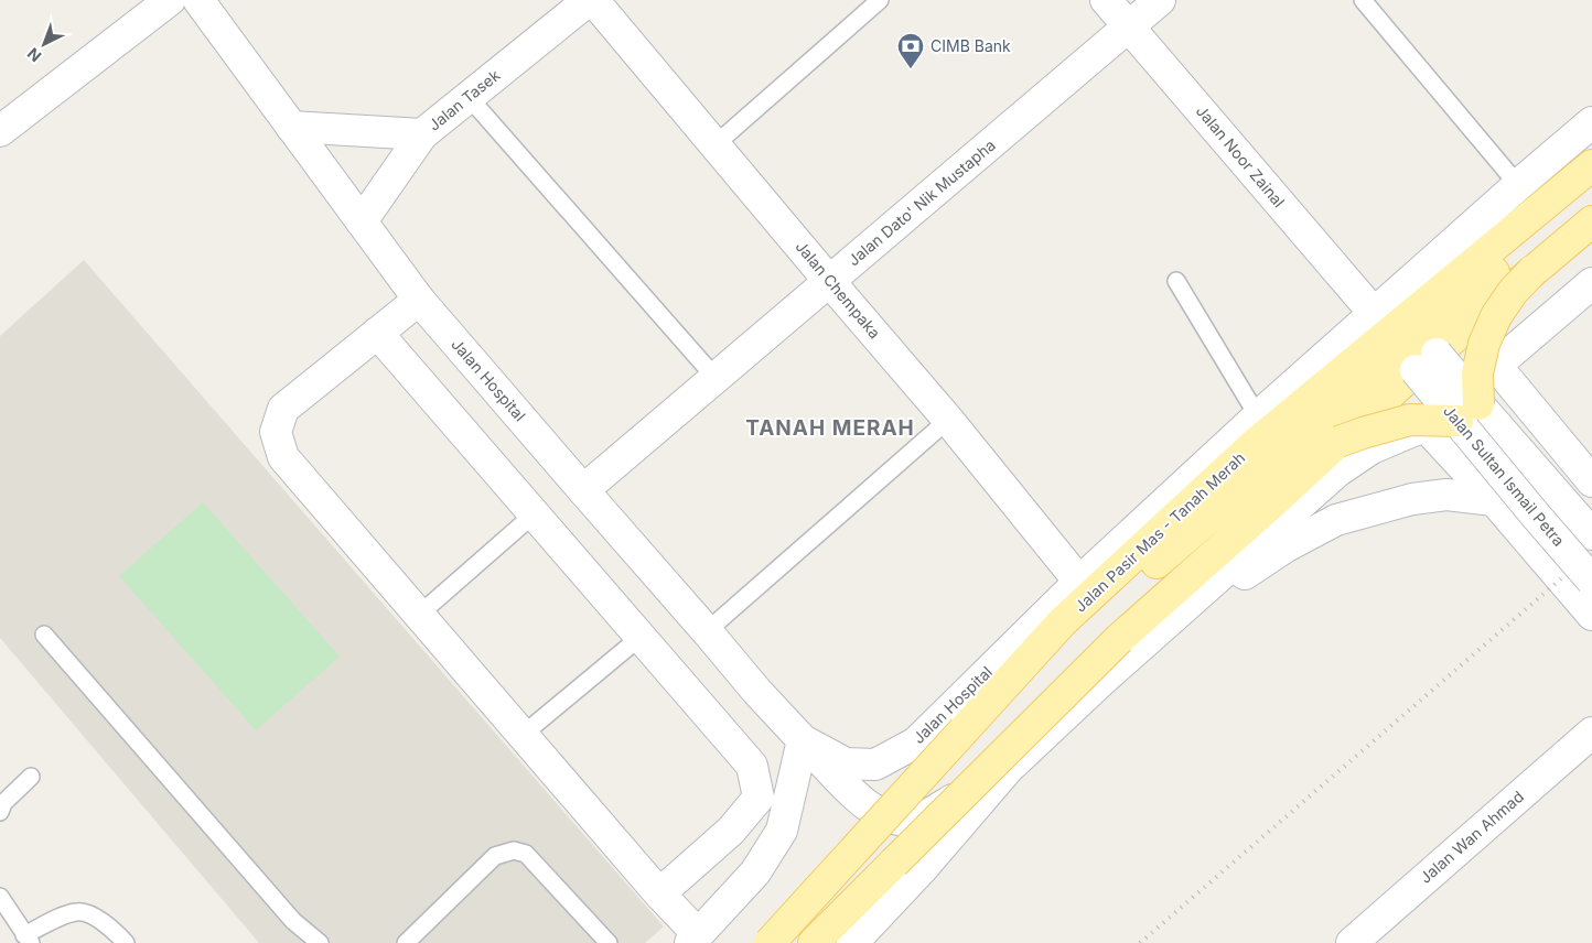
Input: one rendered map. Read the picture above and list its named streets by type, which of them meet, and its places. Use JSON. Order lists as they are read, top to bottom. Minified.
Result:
{"streets":{"main road":["Jalan Pasir Mas - Tanah Merah"],"street":["Jalan Tasek","Jalan Noor Zainal","Jalan Dato' Nik Mustapha","Jalan Chempaka","Jalan Hospital","Jalan Sultan Ismail Petra","Jalan Wan Ahmad"]},"crossings":[["Jalan Tasek","Jalan Hospital"],["Jalan Noor Zainal","Jalan Dato' Nik Mustapha"],["Jalan Noor Zainal","Jalan Hospital"],["Jalan Dato' Nik Mustapha","Jalan Chempaka"],["Jalan Dato' Nik Mustapha","Jalan Hospital"],["Jalan Chempaka","Jalan Hospital"]],"districts":["TANAH MERAH"],"places":{"bank":["CIMB Bank"]},"north":"bottom left"}
